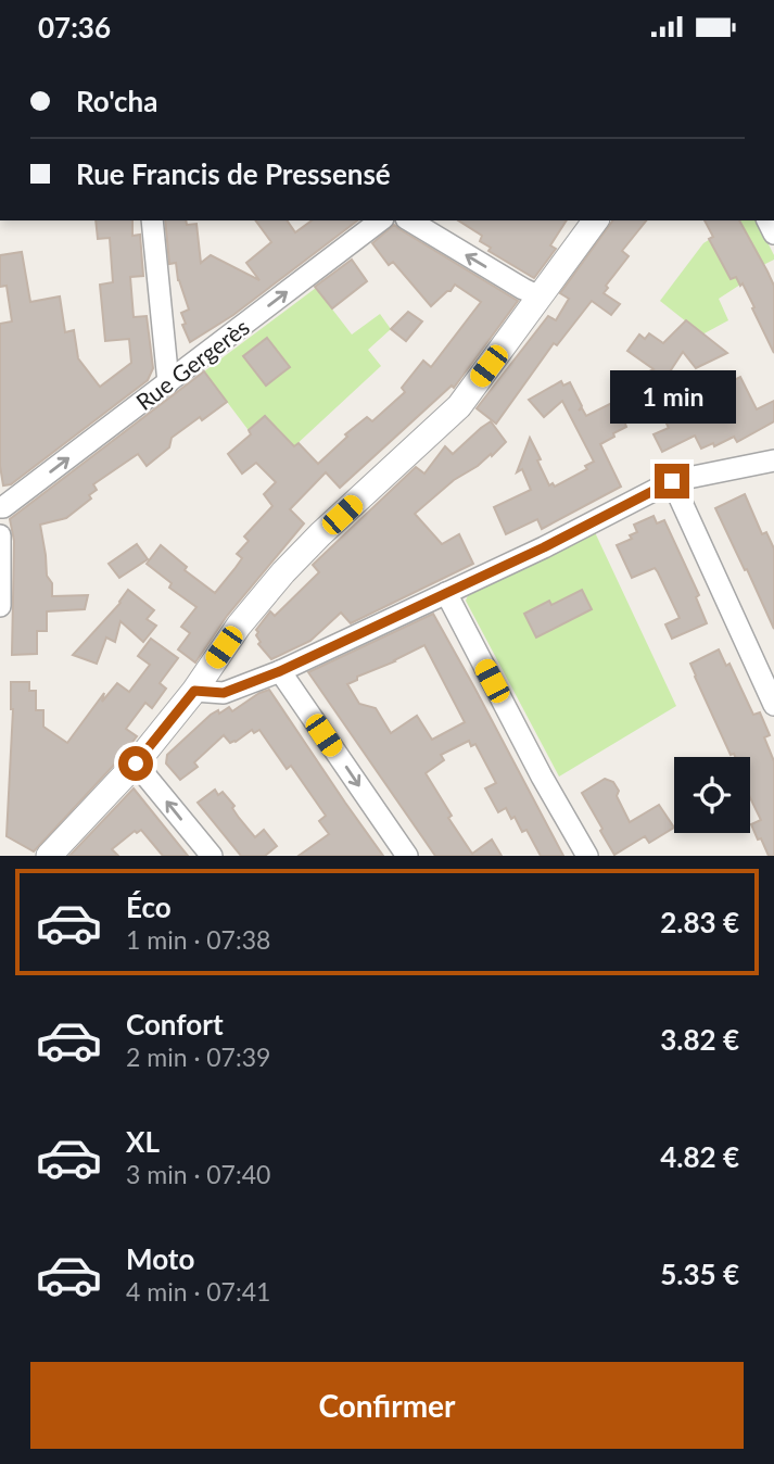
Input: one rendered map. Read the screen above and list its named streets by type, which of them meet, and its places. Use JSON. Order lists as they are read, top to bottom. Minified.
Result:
{"streets":{"street":["Rue Gergerès"]},"one_way":["Rue Gergerès"],"page":{"status":"07:36","banner":["Ro'cha","Rue Francis de Pressensé"],"bubble":"1 min","list":[{"name":"Éco","note":"1 min · 07:38","value":"2.83 €"},{"name":"Confort","note":"2 min · 07:39","value":"3.82 €"},{"name":"XL","note":"3 min · 07:40","value":"4.82 €"},{"name":"Moto","note":"4 min · 07:41","value":"5.35 €"}],"buttons":"Confirmer"}}
